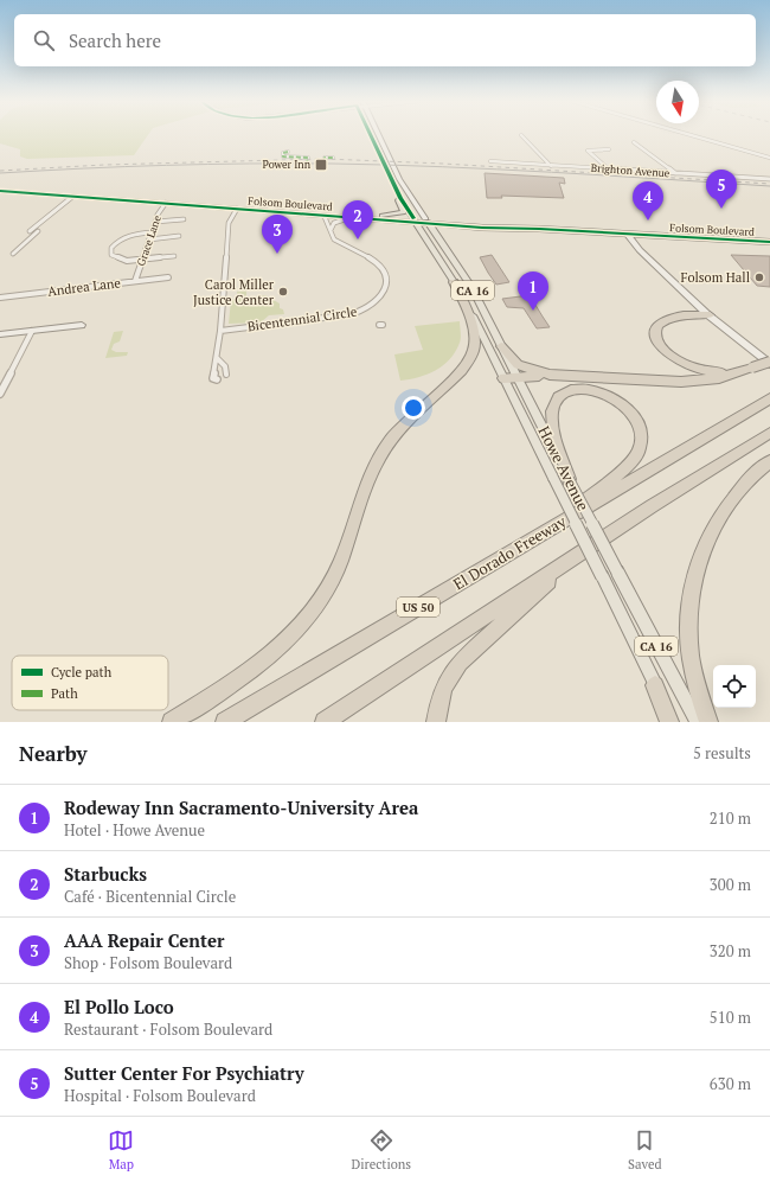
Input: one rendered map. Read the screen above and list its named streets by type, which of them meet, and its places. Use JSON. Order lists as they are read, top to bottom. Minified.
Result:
{"streets":{"highway":["El Dorado Freeway","US 50"],"main road":["Folsom Boulevard","CA 16","Howe Avenue"],"street":["Brighton Avenue","Grace Lane","Andrea Lane","Bicentennial Circle"]},"crossings":[["Folsom Boulevard","Grace Lane"],["Folsom Boulevard","Howe Avenue"],["Grace Lane","Andrea Lane"]],"places":{"transit":["Power Inn"],"other":["Folsom Hall","Carol Miller Justice Center"]},"legend":["Cycle path","Path"],"north":"bottom","page":{"search":"Search here","pins":["5","4","2","3","1"],"heading":["Nearby","5 results"],"list":[{"mark":"1","name":"Rodeway Inn Sacramento-University Area","note":"Hotel · Howe Avenue","value":"210 m"},{"mark":"2","name":"Starbucks","note":"Café · Bicentennial Circle","value":"300 m"},{"mark":"3","name":"AAA Repair Center","note":"Shop · Folsom Boulevard","value":"320 m"},{"mark":"4","name":"El Pollo Loco","note":"Restaurant · Folsom Boulevard","value":"510 m"},{"mark":"5","name":"Sutter Center For Psychiatry","note":"Hospital · Folsom Boulevard","value":"630 m"}],"nav":["Map","Directions","Saved"]}}
